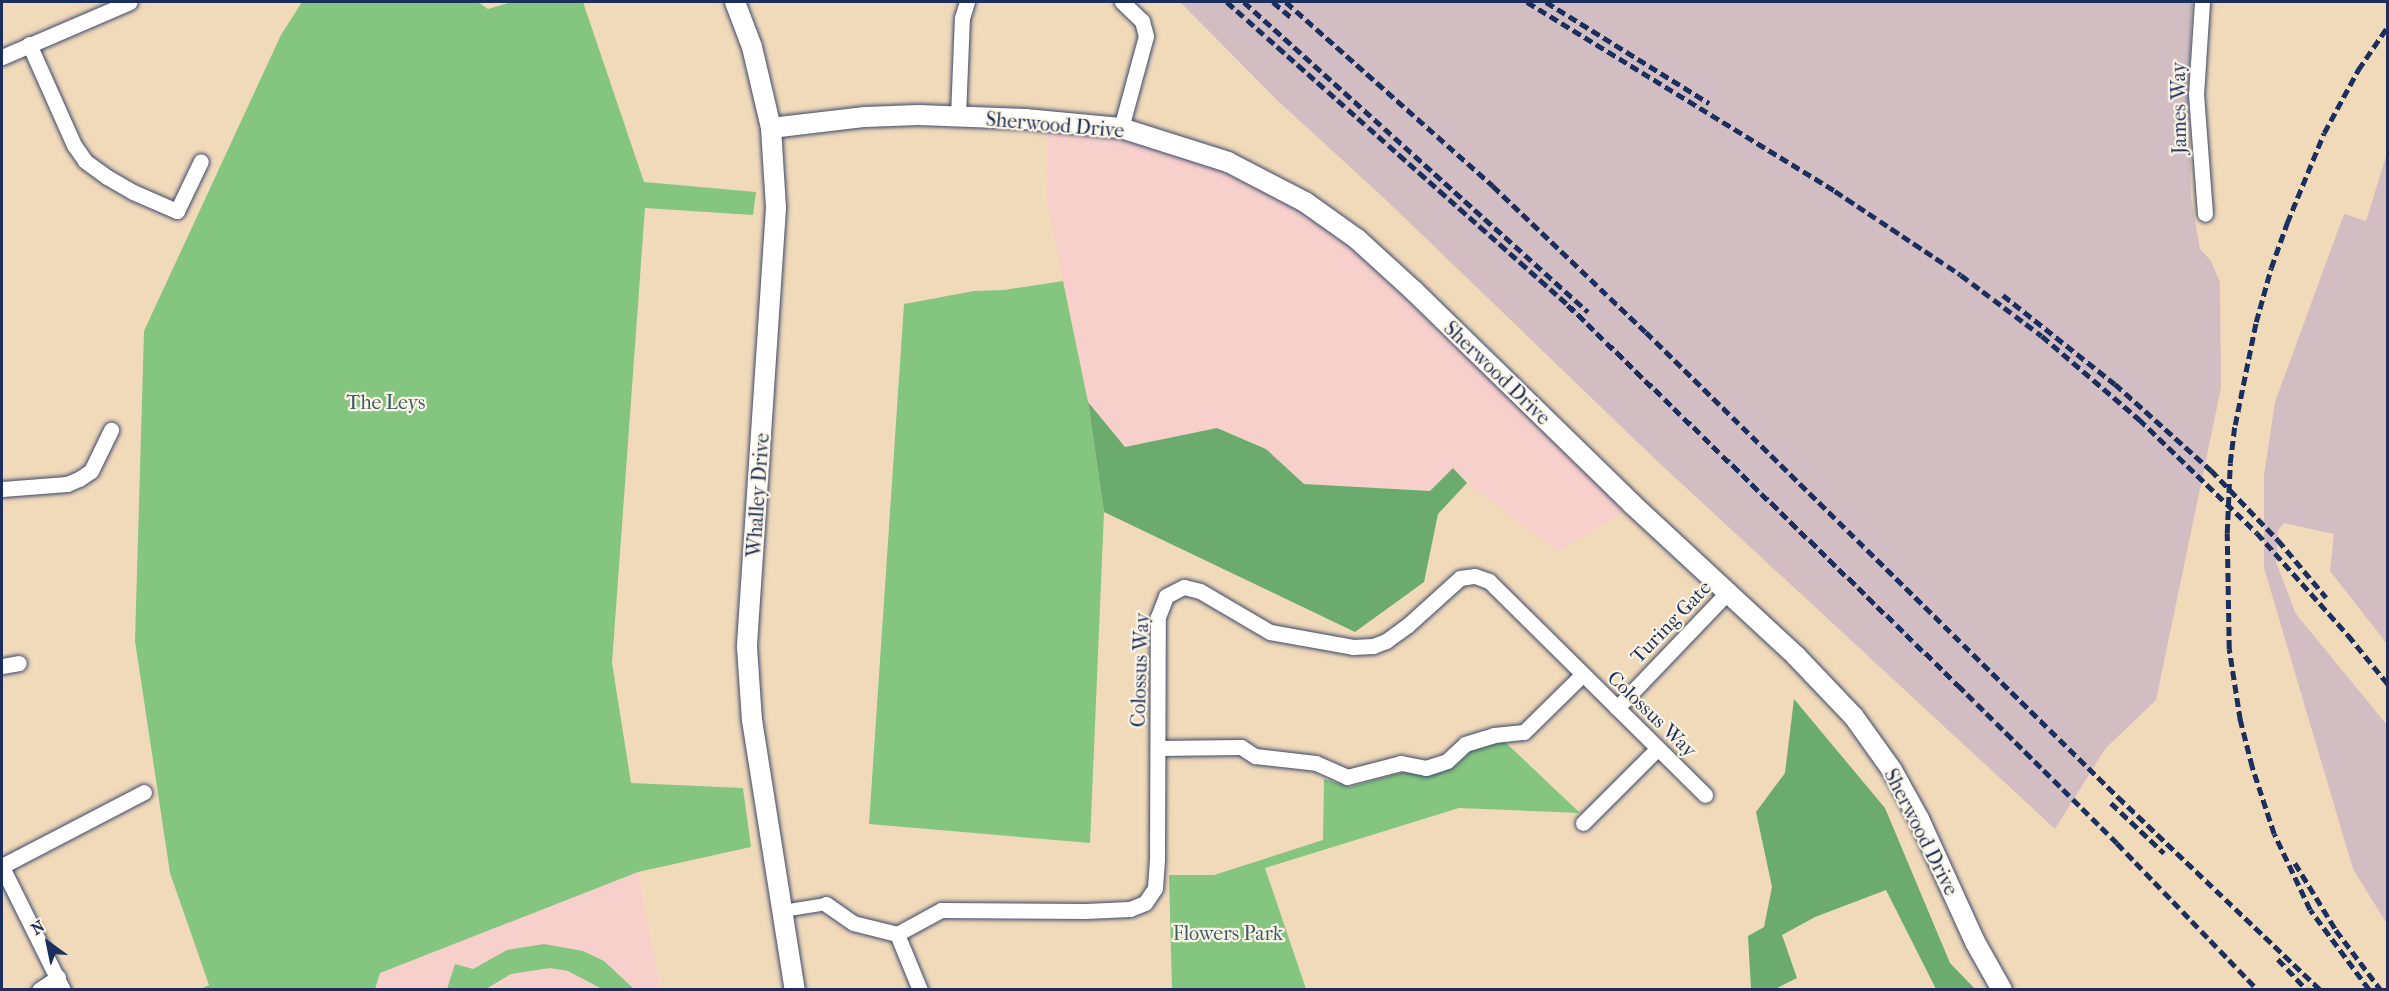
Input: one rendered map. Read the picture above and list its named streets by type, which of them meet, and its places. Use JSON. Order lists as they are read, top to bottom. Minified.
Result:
{"streets":{"street":["James Way","Sherwood Drive","Whalley Drive","Turing Gate","Colossus Way"]},"crossings":[["Sherwood Drive","Whalley Drive"],["Sherwood Drive","Turing Gate"],["Turing Gate","Colossus Way"]],"parks":["The Leys","Flowers Park"],"north":"top left"}
